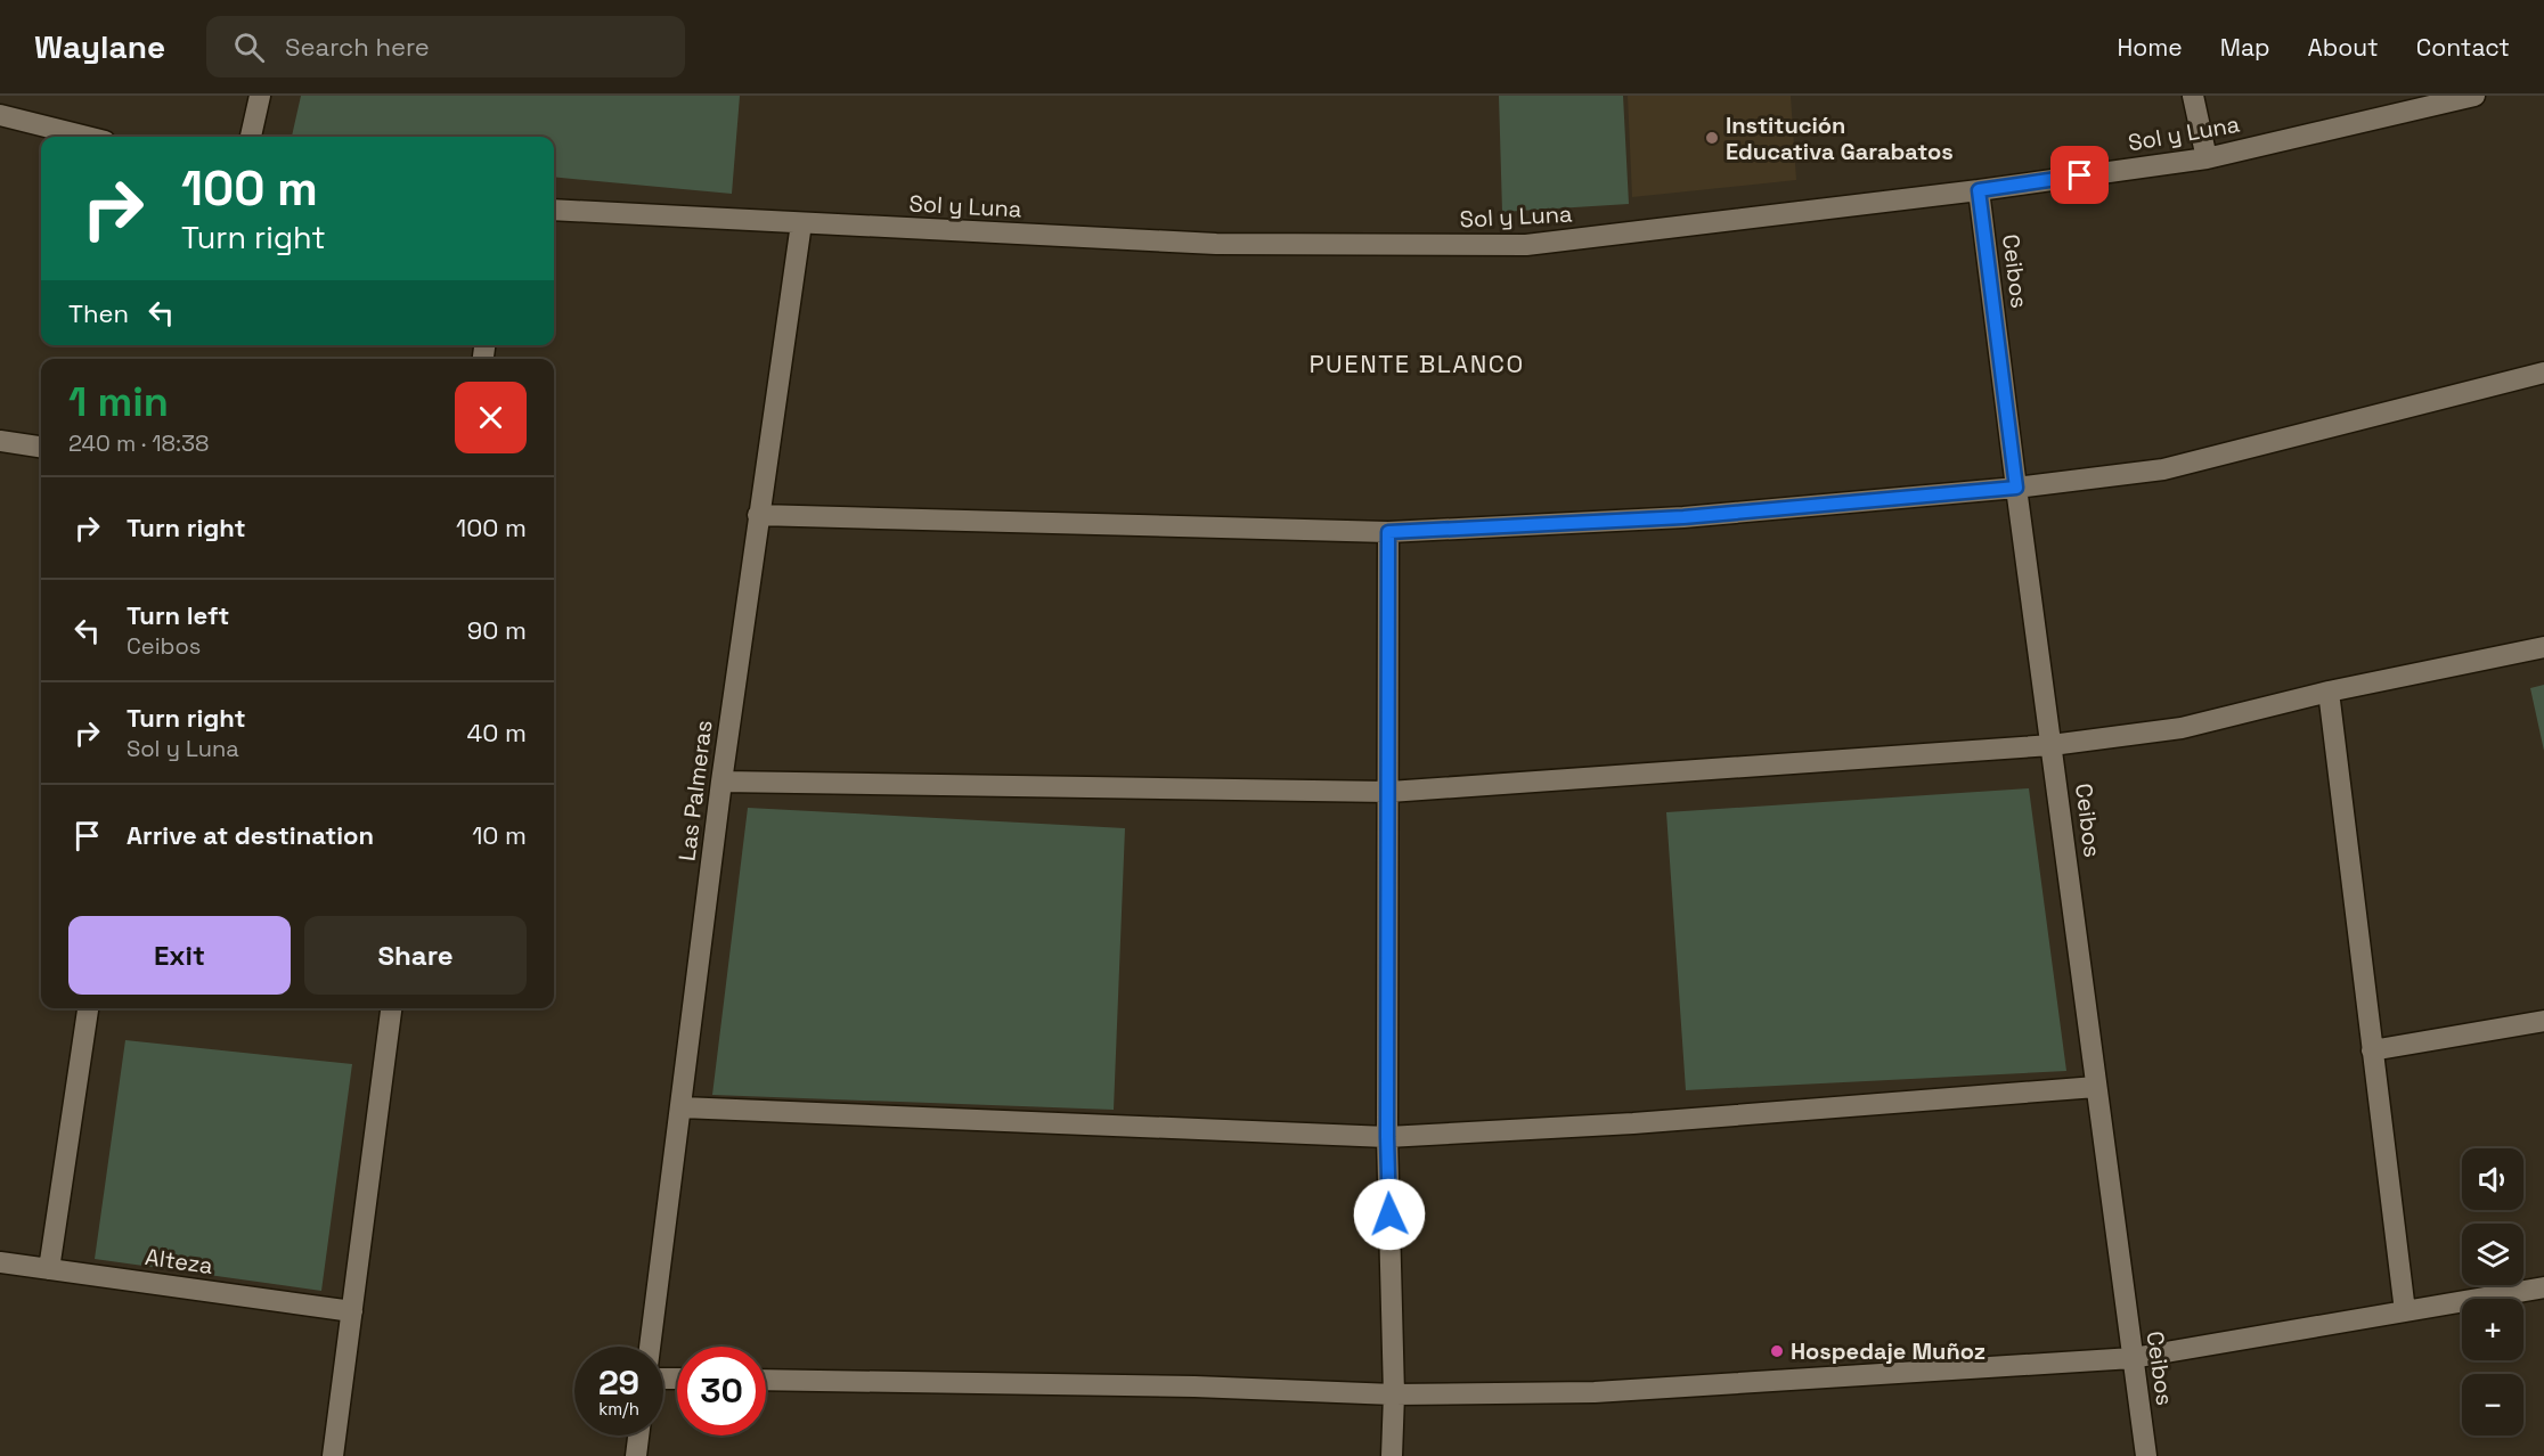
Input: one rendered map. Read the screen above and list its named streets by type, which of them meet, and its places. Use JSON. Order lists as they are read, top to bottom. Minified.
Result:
{"streets":{"street":["Sol y Luna","Ceibos","Las Palmeras","Alteza"]},"crossings":[["Sol y Luna","Ceibos"],["Sol y Luna","Las Palmeras"]],"districts":["PUENTE BLANCO"],"places":["Institución Educativa Garabatos","Hospedaje Muñoz"],"page":{"header":"Waylane","search":"Search here","nav":["Home","Map","About","Contact"],"turn":["100 m","Turn right"],"then":"Then","heading":["1 min","240 m · 18:38"],"list":[{"name":"Turn right","value":"100 m"},{"name":"Turn left","note":"Ceibos","value":"90 m"},{"name":"Turn right","note":"Sol y Luna","value":"40 m"},{"name":"Arrive at destination","value":"10 m"}],"buttons":["Exit","Share"],"map_buttons":["+","−"],"speed":"29 km/h","limit":"30"}}
